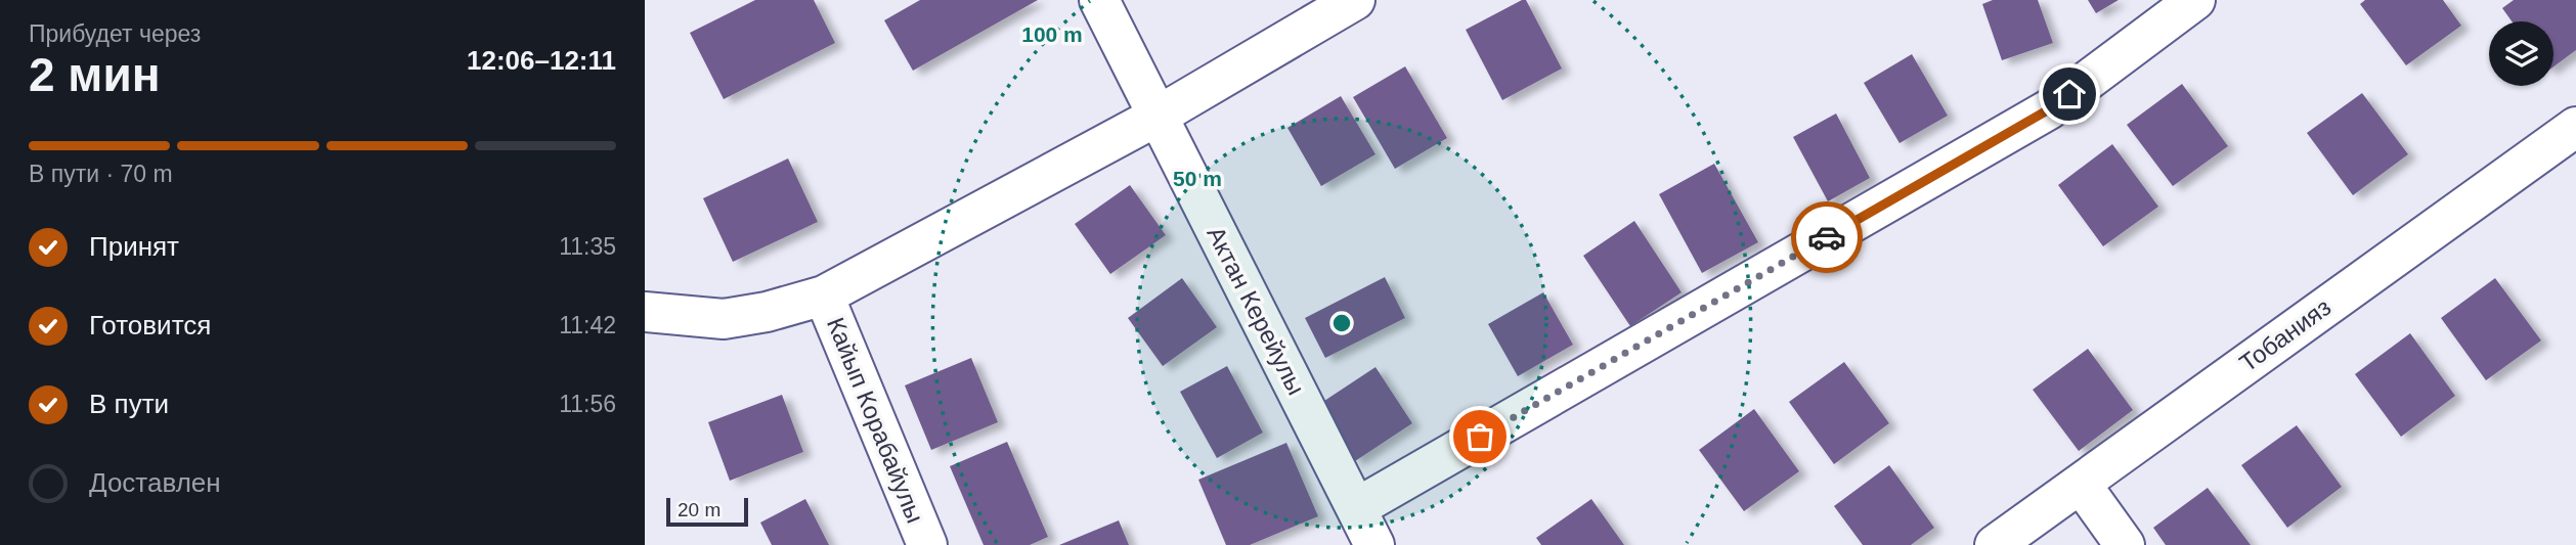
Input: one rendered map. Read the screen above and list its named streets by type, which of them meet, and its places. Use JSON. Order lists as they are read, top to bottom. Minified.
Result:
{"streets":{"street":["Актан Керейулы","Тобанияз","Кайып Корабайулы"]},"scale_bar":"20 m","page":{"heading":["2 мин","Прибудет через","12:06–12:11"],"bar":"В пути · 70 m","list":[["Принят","11:35"],["Готовится","11:42"],["В пути","11:56"],"Доставлен"],"scale":"20 m"},"rings":["100 m","50 m"]}
